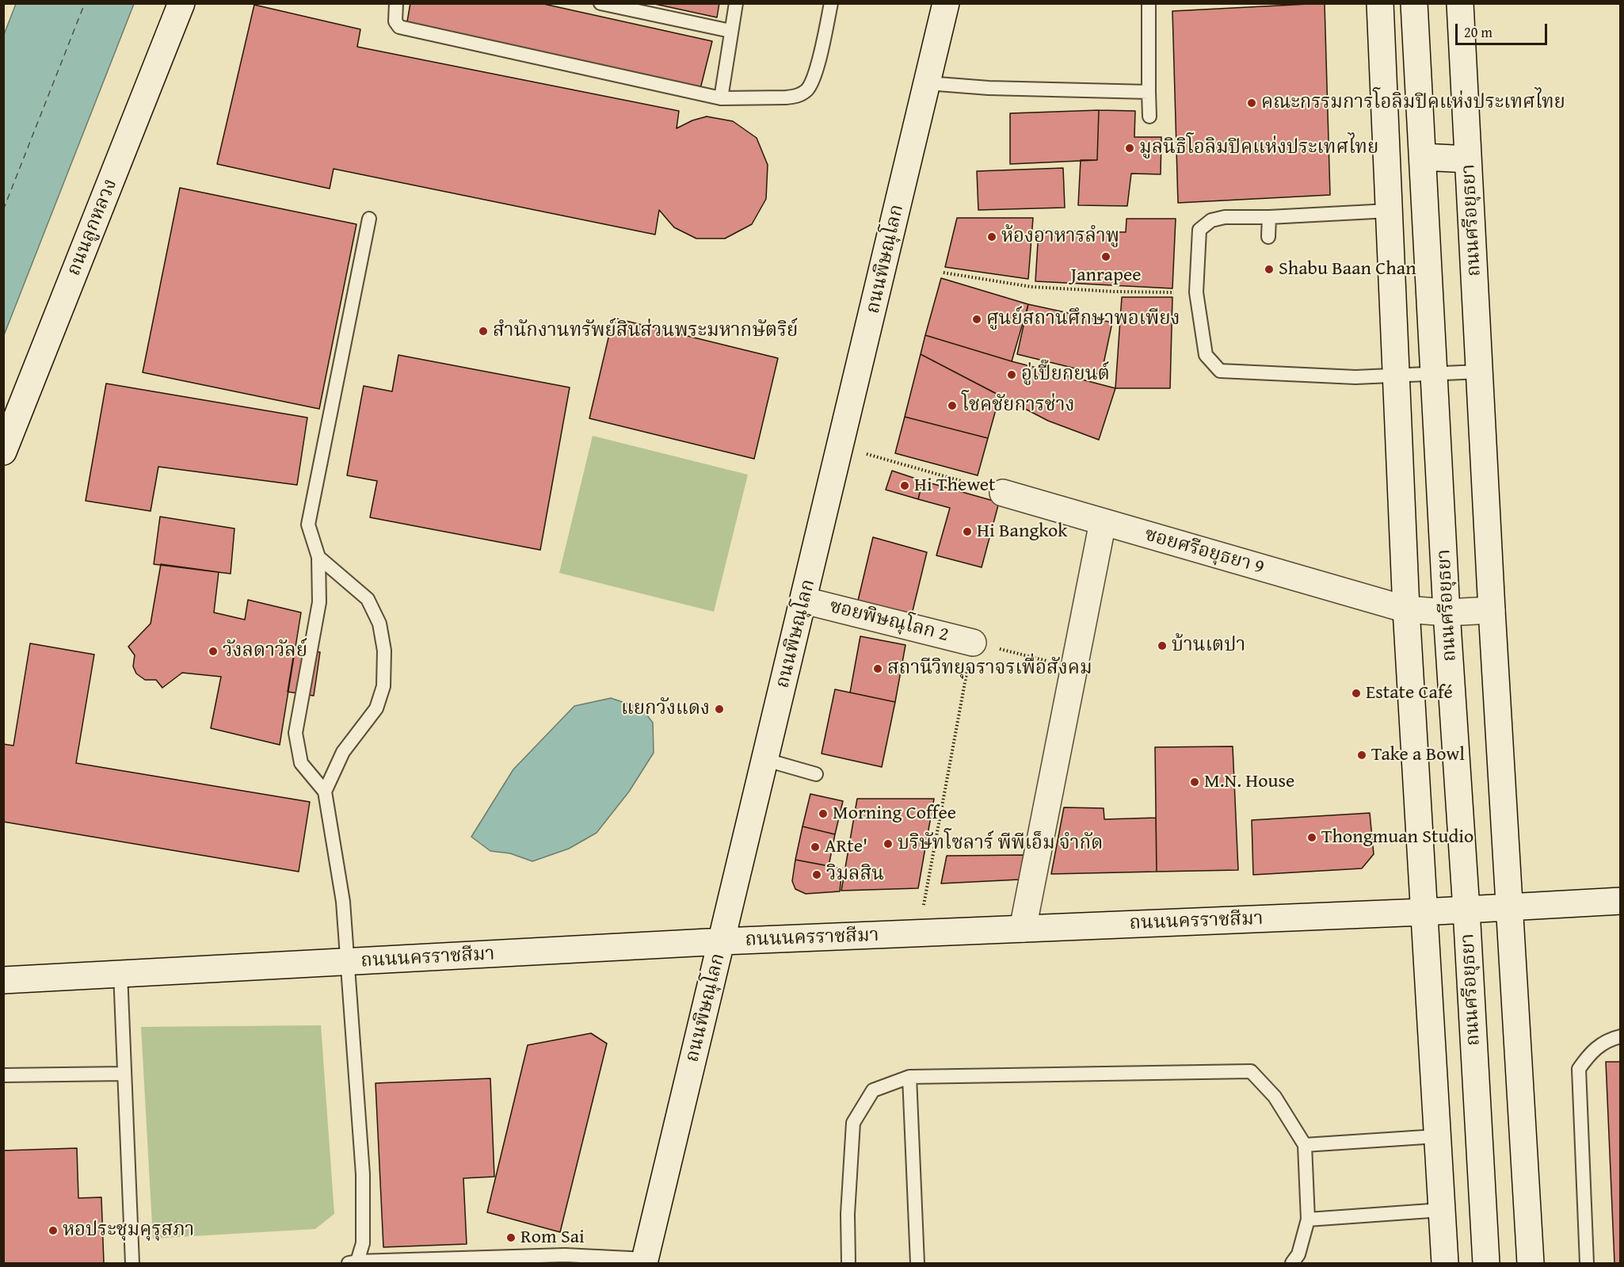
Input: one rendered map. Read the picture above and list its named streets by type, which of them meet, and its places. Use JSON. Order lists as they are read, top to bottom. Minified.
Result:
{"streets":{"main road":["ถนนศรีอยุธยา","ถนนลูกหลวง","ถนนพิษณุโลก","ซอยศรีอยุธยา 9","ซอยพิษณุโลก 2","ถนนนครราชสีมา"]},"crossings":[["ถนนศรีอยุธยา","ซอยศรีอยุธยา 9"],["ถนนศรีอยุธยา","ถนนนครราชสีมา"],["ถนนพิษณุโลก","ซอยพิษณุโลก 2"],["ถนนพิษณุโลก","ถนนนครราชสีมา"]],"places":["คณะกรรมการโอลิมปิคแห่งประเทศไทย","มูลนิธิโอลิมปิคแห่งประเทศไทย","ห้องอาหารลำพู","Janrapee","Shabu Baan Chan","ศูนย์สถานศึกษาพอเพียง","สำนักงานทรัพย์สินส่วนพระมหากษัตริย์","อู่เปี๊ยกยนต์","โชคชัยการช่าง","Hi Thewet","Hi Bangkok","บ้านเตปา","วังลดาวัลย์","สถานีวิทยุจราจรเพื่อสังคม","Estate Café","แยกวังแดง","Take a Bowl","M.N. House","Morning Coffee","Thongmuan Studio","บริษัทโซลาร์ พีพีเอ็ม จำกัด","ARte'","วิมลสิน","หอประชุมคุรุสภา","Rom Sai"],"scale_bar":"20 m"}
